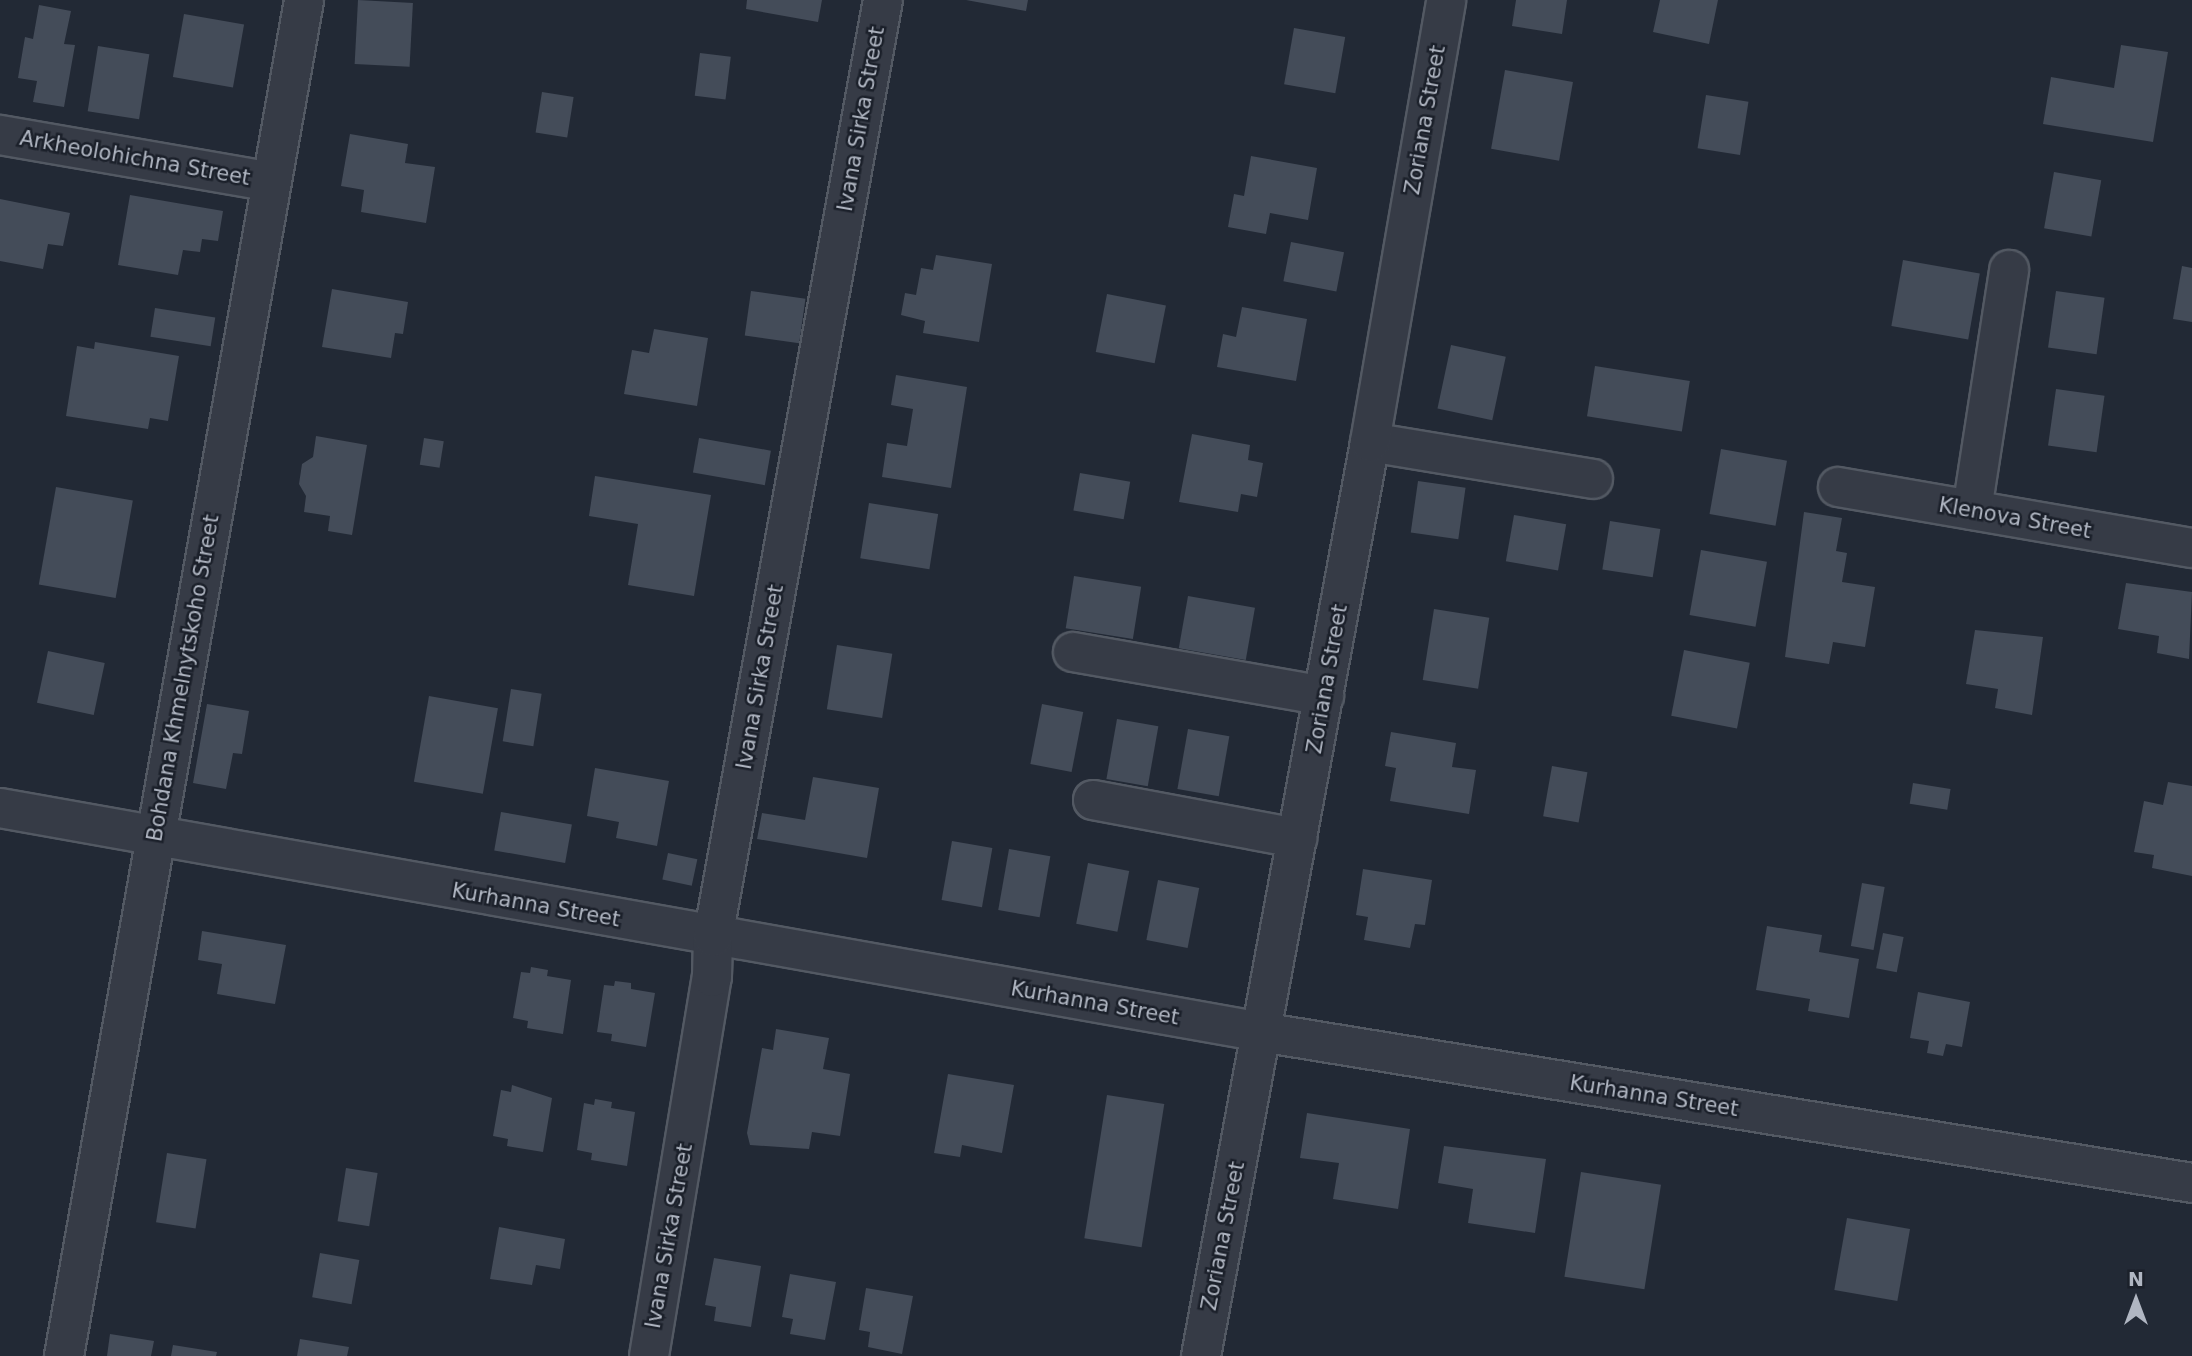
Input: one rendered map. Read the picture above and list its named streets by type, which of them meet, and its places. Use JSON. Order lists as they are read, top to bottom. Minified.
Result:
{"streets":{"street":["Ivana Sirka Street","Zoriana Street","Arkheolohichna Street","Klenova Street","Bohdana Khmelnytskoho Street","Kurhanna Street"]},"crossings":[["Ivana Sirka Street","Kurhanna Street"],["Zoriana Street","Kurhanna Street"],["Arkheolohichna Street","Bohdana Khmelnytskoho Street"],["Bohdana Khmelnytskoho Street","Kurhanna Street"]],"north":"top"}
